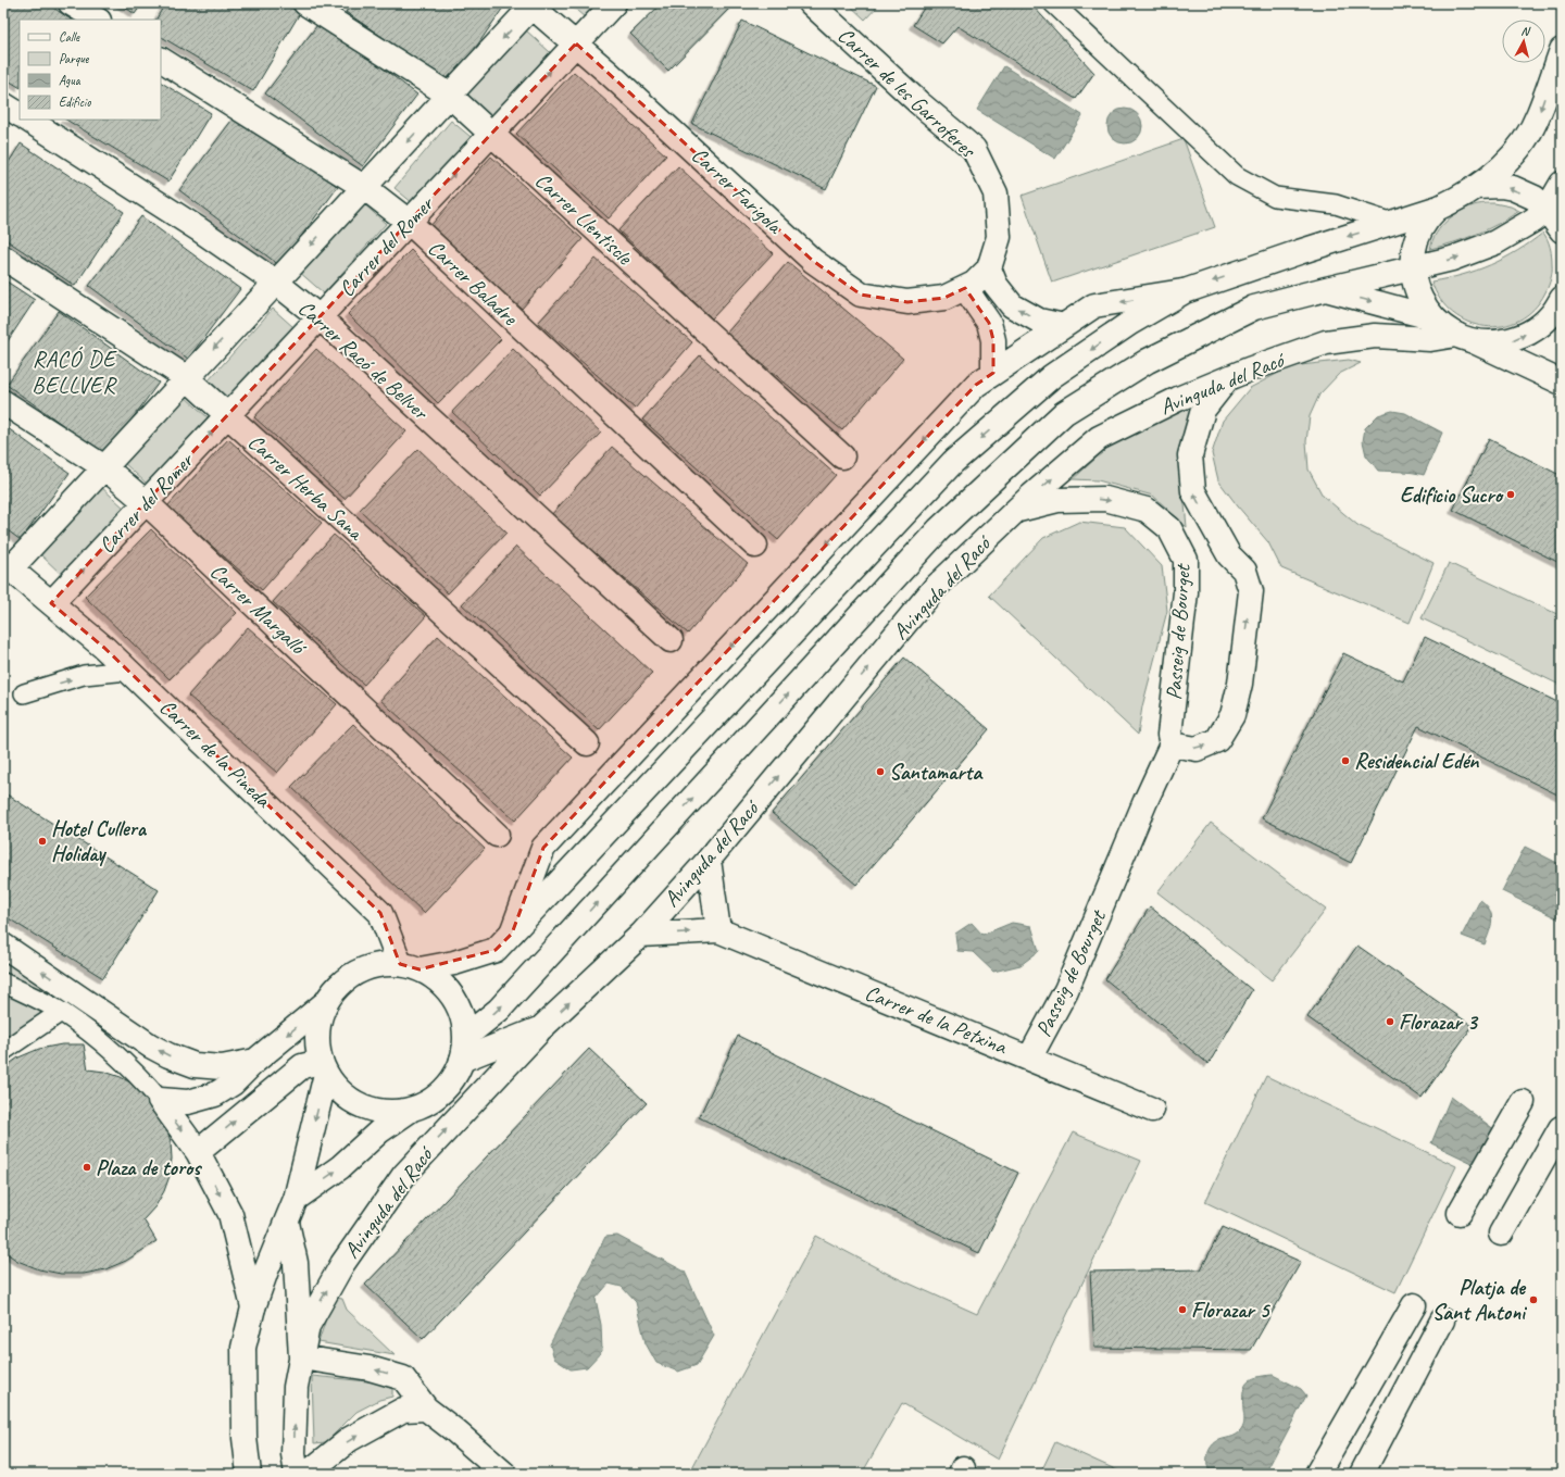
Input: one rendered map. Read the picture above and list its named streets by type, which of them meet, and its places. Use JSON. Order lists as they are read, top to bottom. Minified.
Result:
{"streets":{"street":["Carrer de les Garroferes","Carrer Farigola","Carrer Llentiscle","Carrer del Romer","Carrer Baladre","Carrer Racó de Bellver","Avinguda del Racó","Carrer Herba Sana","Carrer Margalló","Passeig de Bourget","Carrer de la Pineda","Carrer de la Petxina"]},"crossings":[["Carrer de les Garroferes","Carrer Farigola"],["Carrer Farigola","Carrer del Romer"],["Carrer Llentiscle","Carrer del Romer"],["Carrer del Romer","Carrer Baladre"],["Carrer del Romer","Carrer Racó de Bellver"],["Carrer del Romer","Carrer Herba Sana"],["Carrer del Romer","Carrer Margalló"],["Carrer del Romer","Carrer de la Pineda"],["Avinguda del Racó","Passeig de Bourget"],["Avinguda del Racó","Carrer de la Pineda"],["Avinguda del Racó","Carrer de la Petxina"],["Passeig de Bourget","Carrer de la Petxina"]],"districts":["RACÓ DE BELLVER"],"places":["Edificio Sucro","Residencial Edén","Santamarta","Hotel Cullera Holiday","Florazar 3","Plaza de toros","Platja de Sant Antoni","Florazar 5"],"legend":["Calle","Parque","Agua","Edificio"],"north":"top"}
